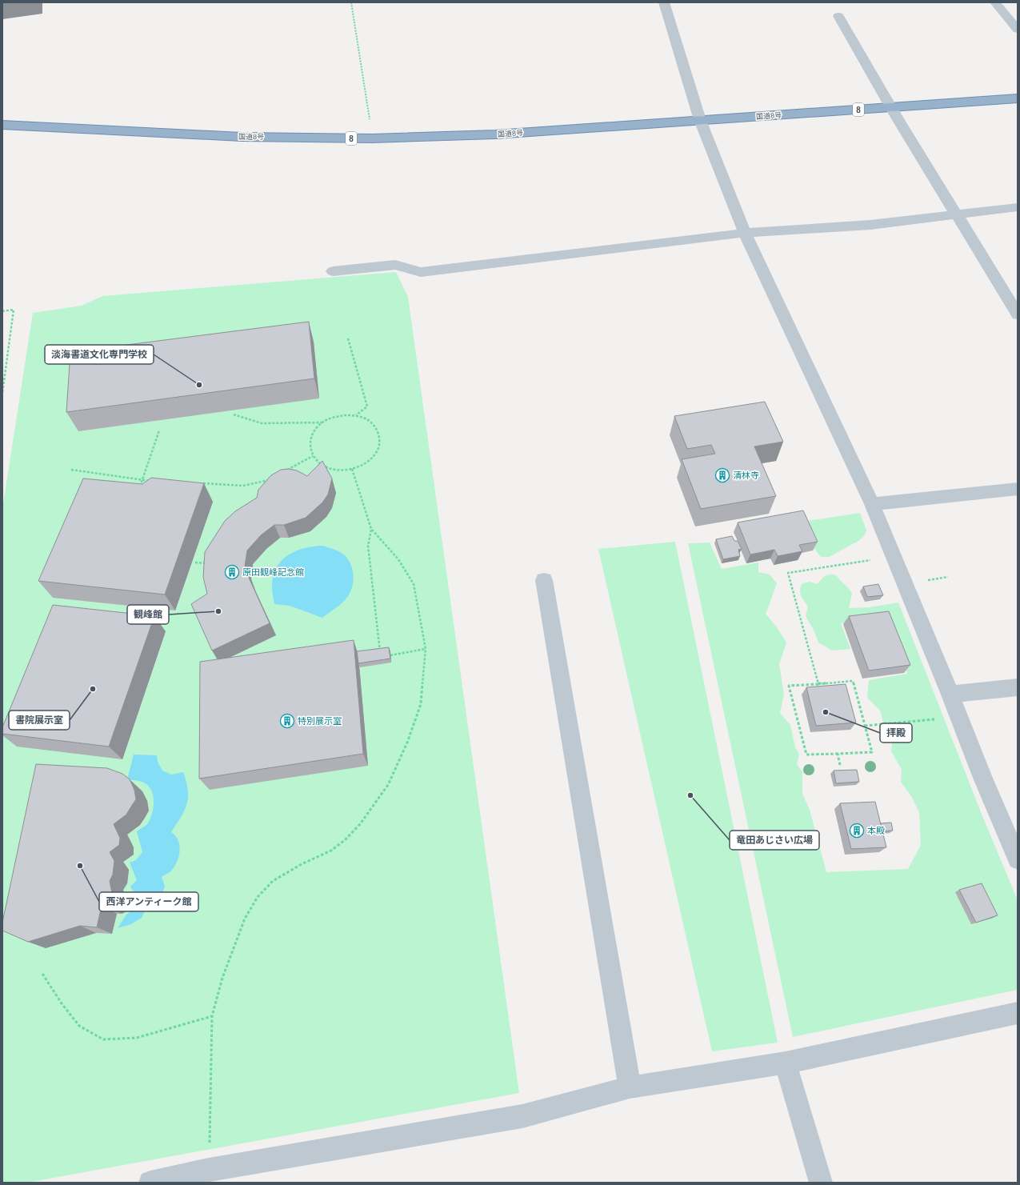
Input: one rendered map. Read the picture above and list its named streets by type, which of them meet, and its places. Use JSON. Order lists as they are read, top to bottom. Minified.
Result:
{"streets":{"highway":["8","国道8号"]},"places":{"other":["淡海書道文化専門学校","観峰館","書院展示室","拝殿","竜田あじさい広場","西洋アンティーク館"],"building":["清林寺","原田観峰記念館","特別展示室","本殿"]}}
